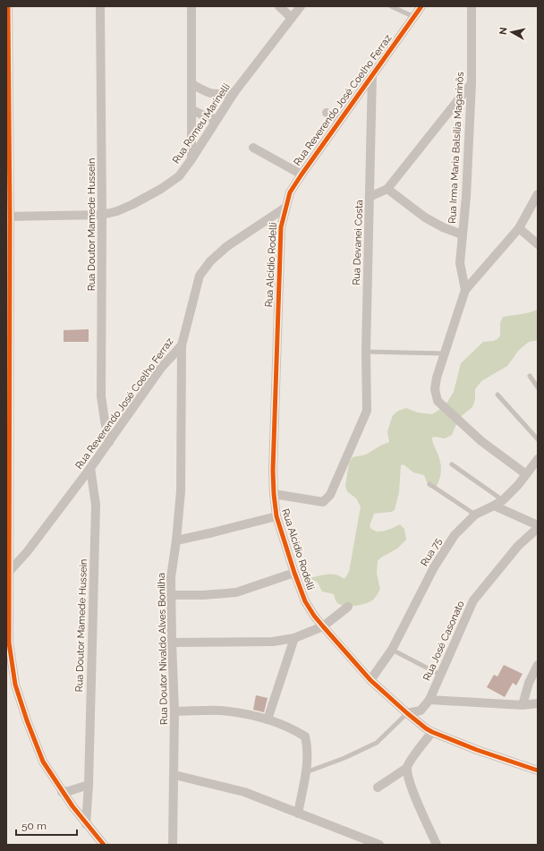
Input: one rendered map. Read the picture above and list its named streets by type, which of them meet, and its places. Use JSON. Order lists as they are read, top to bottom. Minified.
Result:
{"streets":{"street":["Rua Reverendo José Coelho Ferraz","Rua Romeu Marinelli","Rua Irma Maria Balsília Magarinõs","Rua Doutor Mamede Hussein","Rua Devanei Costa","Rua Alcídio Rodelli","Rua 75","Rua José Casonato","Rua Doutor Nivaldo Alves Bonilha"]},"crossings":[["Rua Reverendo José Coelho Ferraz","Rua Doutor Mamede Hussein"],["Rua Reverendo José Coelho Ferraz","Rua Devanei Costa"],["Rua Reverendo José Coelho Ferraz","Rua Alcídio Rodelli"],["Rua Reverendo José Coelho Ferraz","Rua Doutor Nivaldo Alves Bonilha"],["Rua Romeu Marinelli","Rua Doutor Mamede Hussein"],["Rua Devanei Costa","Rua Alcídio Rodelli"],["Rua Alcídio Rodelli","Rua 75"]],"scale_bar":"50 m","north":"left"}
